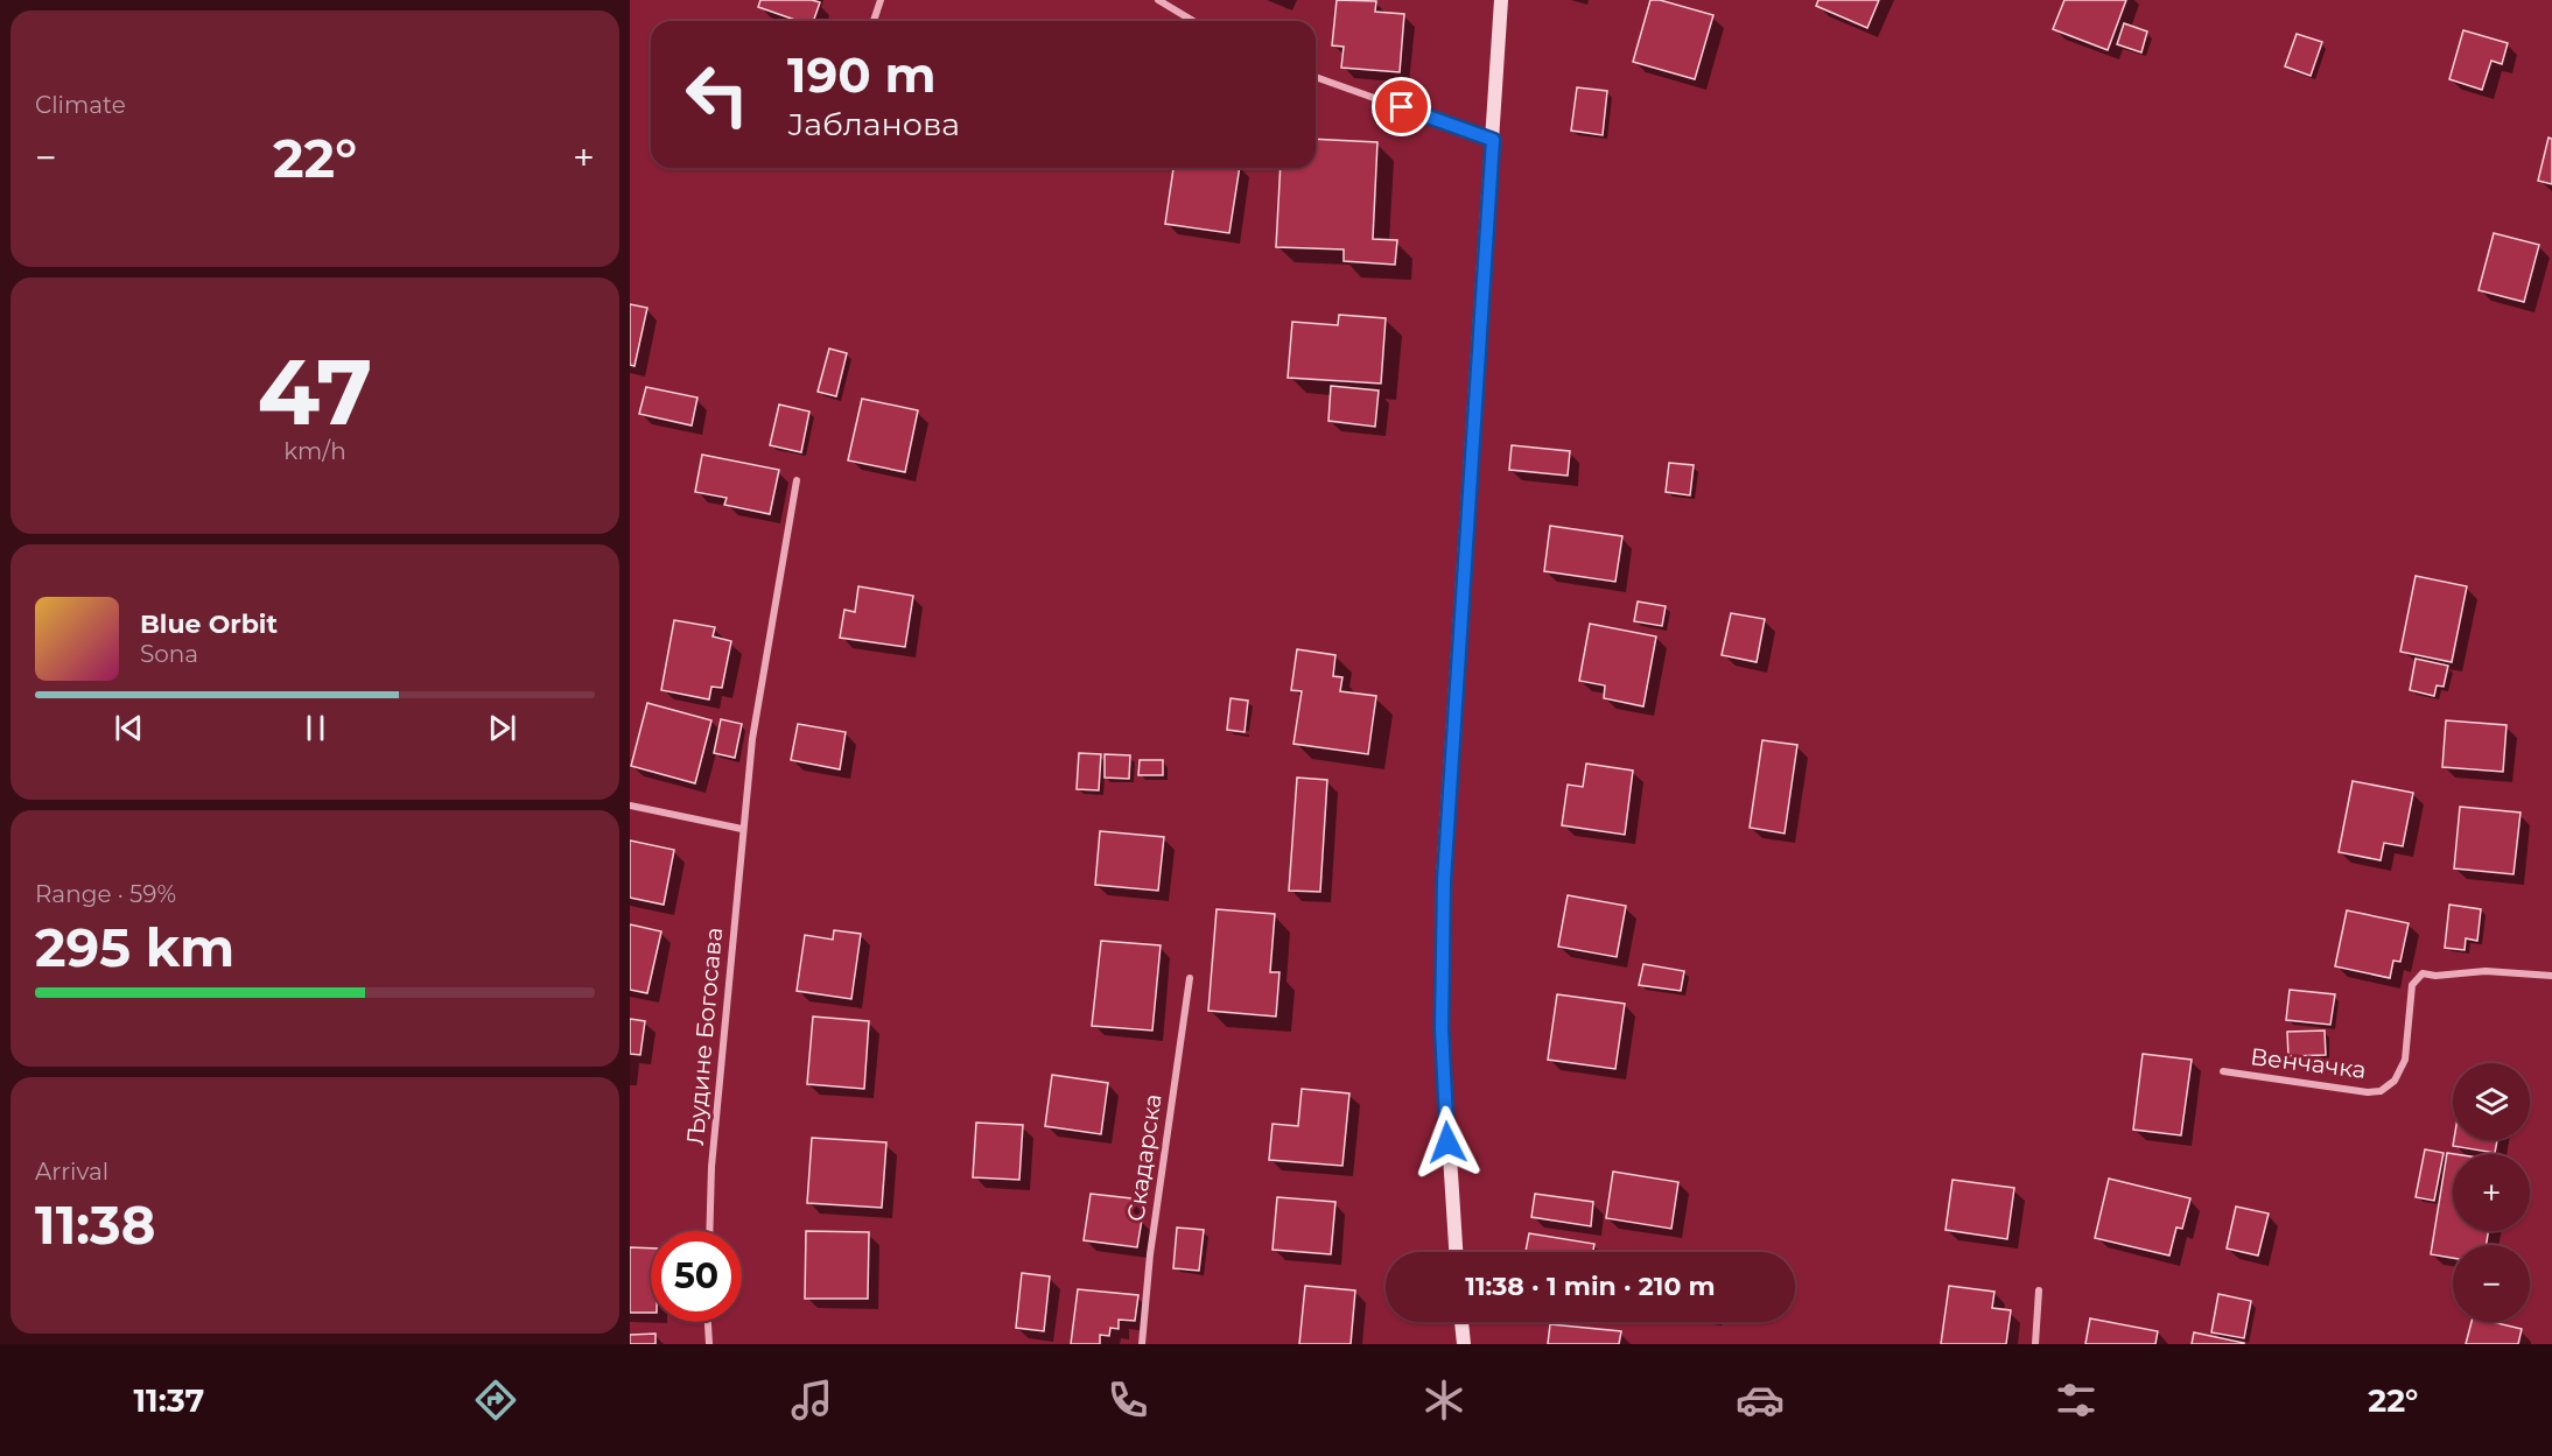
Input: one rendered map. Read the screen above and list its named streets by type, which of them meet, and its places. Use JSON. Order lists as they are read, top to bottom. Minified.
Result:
{"streets":{"street":["Људине Богосава","Венчачка","Скадарска"]},"page":{"tile":["Climate",["47","km/h"],["Range · 59%","295 km"],["Arrival","11:38"]],"turn":["190 m","Јабланова"],"heat":["−","22°","+"],"song":["Blue Orbit","Sona"],"map_buttons":["+","−"],"limit":"50","trip":"11:38 · 1 min · 210 m","tabs":["11:37","22°"]}}
